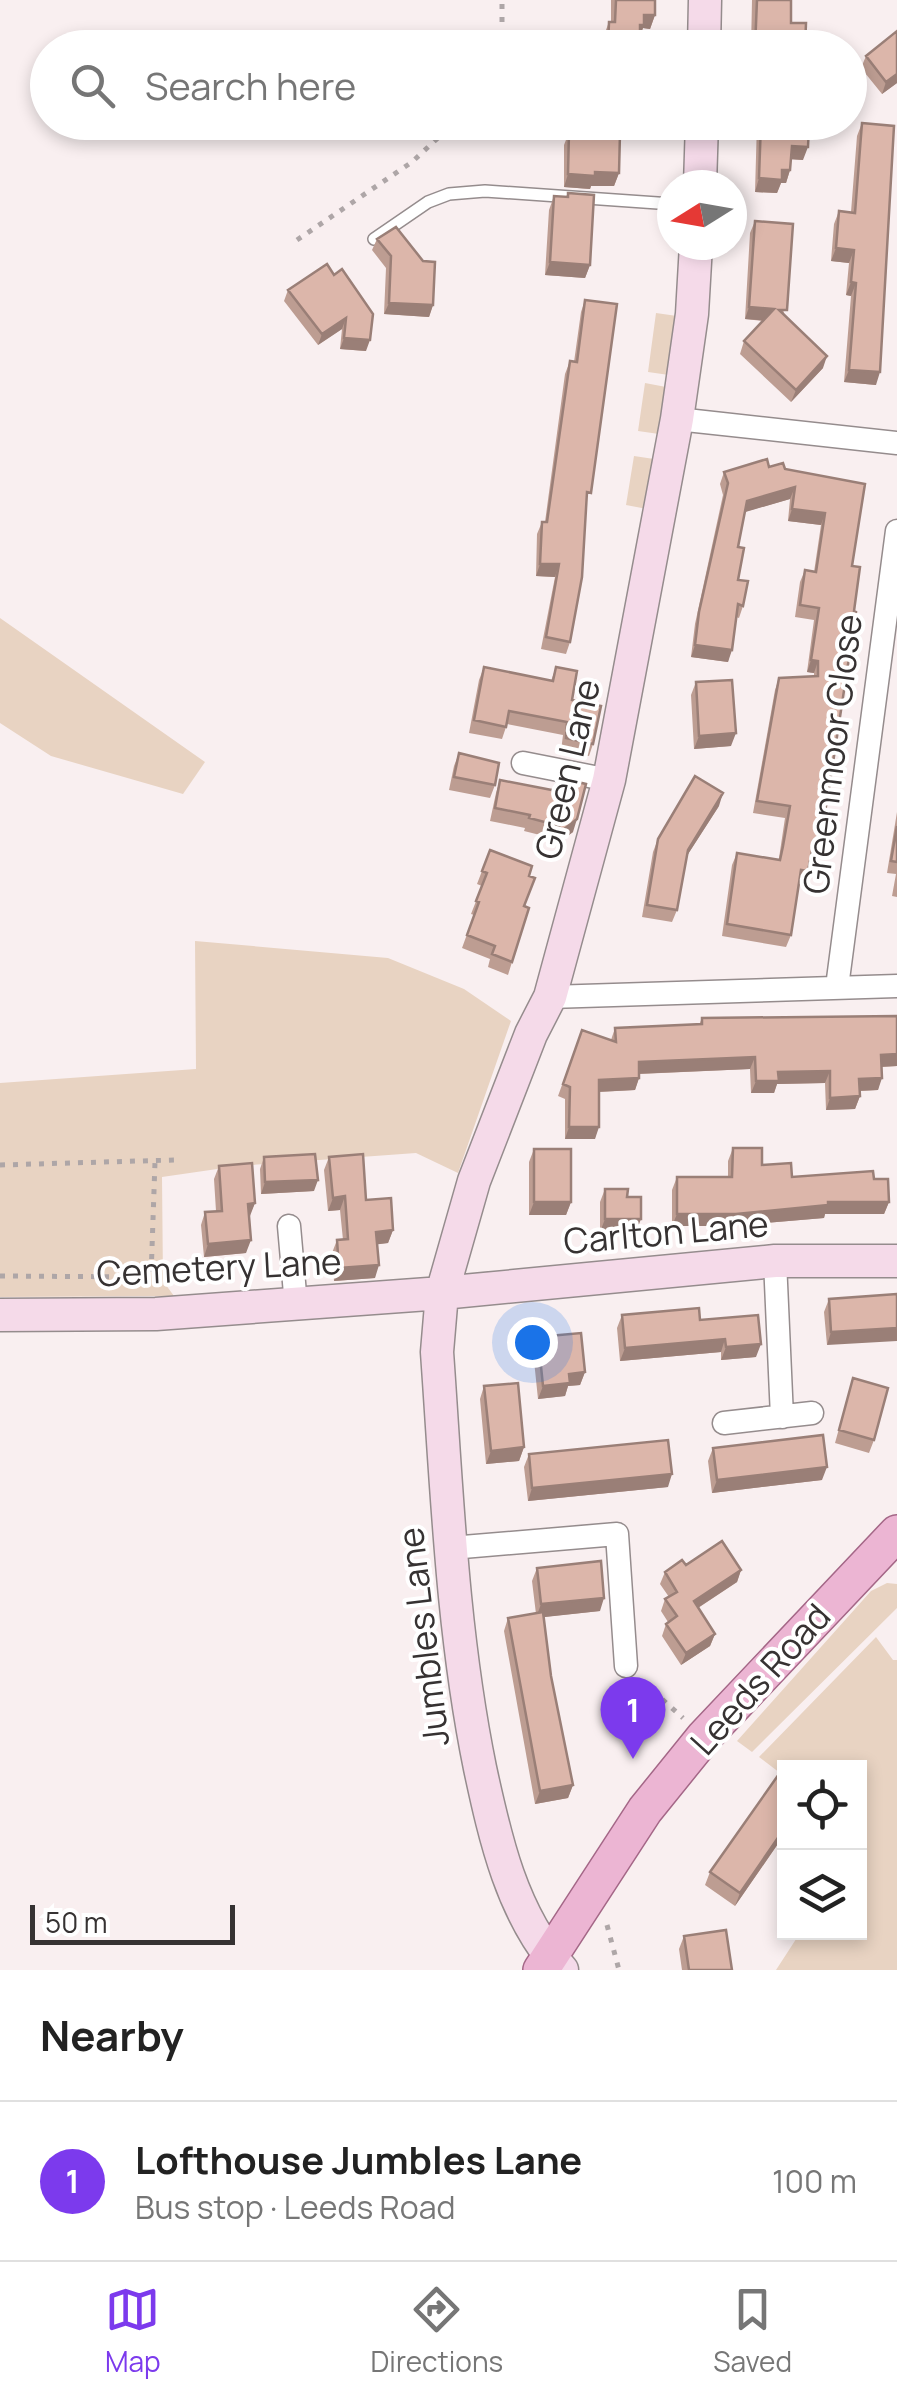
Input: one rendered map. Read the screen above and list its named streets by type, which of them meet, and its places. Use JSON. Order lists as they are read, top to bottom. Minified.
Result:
{"streets":{"main road":["Green Lane","Carlton Lane","Cemetery Lane","Jumbles Lane","Leeds Road"],"street":["Greenmoor Close"]},"crossings":[["Green Lane","Carlton Lane"],["Green Lane","Cemetery Lane"],["Green Lane","Jumbles Lane"],["Carlton Lane","Cemetery Lane"],["Carlton Lane","Jumbles Lane"],["Cemetery Lane","Jumbles Lane"],["Jumbles Lane","Leeds Road"]],"scale_bar":"50 m","north":"left","page":{"search":"Search here","pins":"1","scale":"50 m","heading":"Nearby","list":[{"mark":"1","name":"Lofthouse Jumbles Lane","note":"Bus stop · Leeds Road","value":"100 m"}],"nav":["Map","Directions","Saved"]}}
